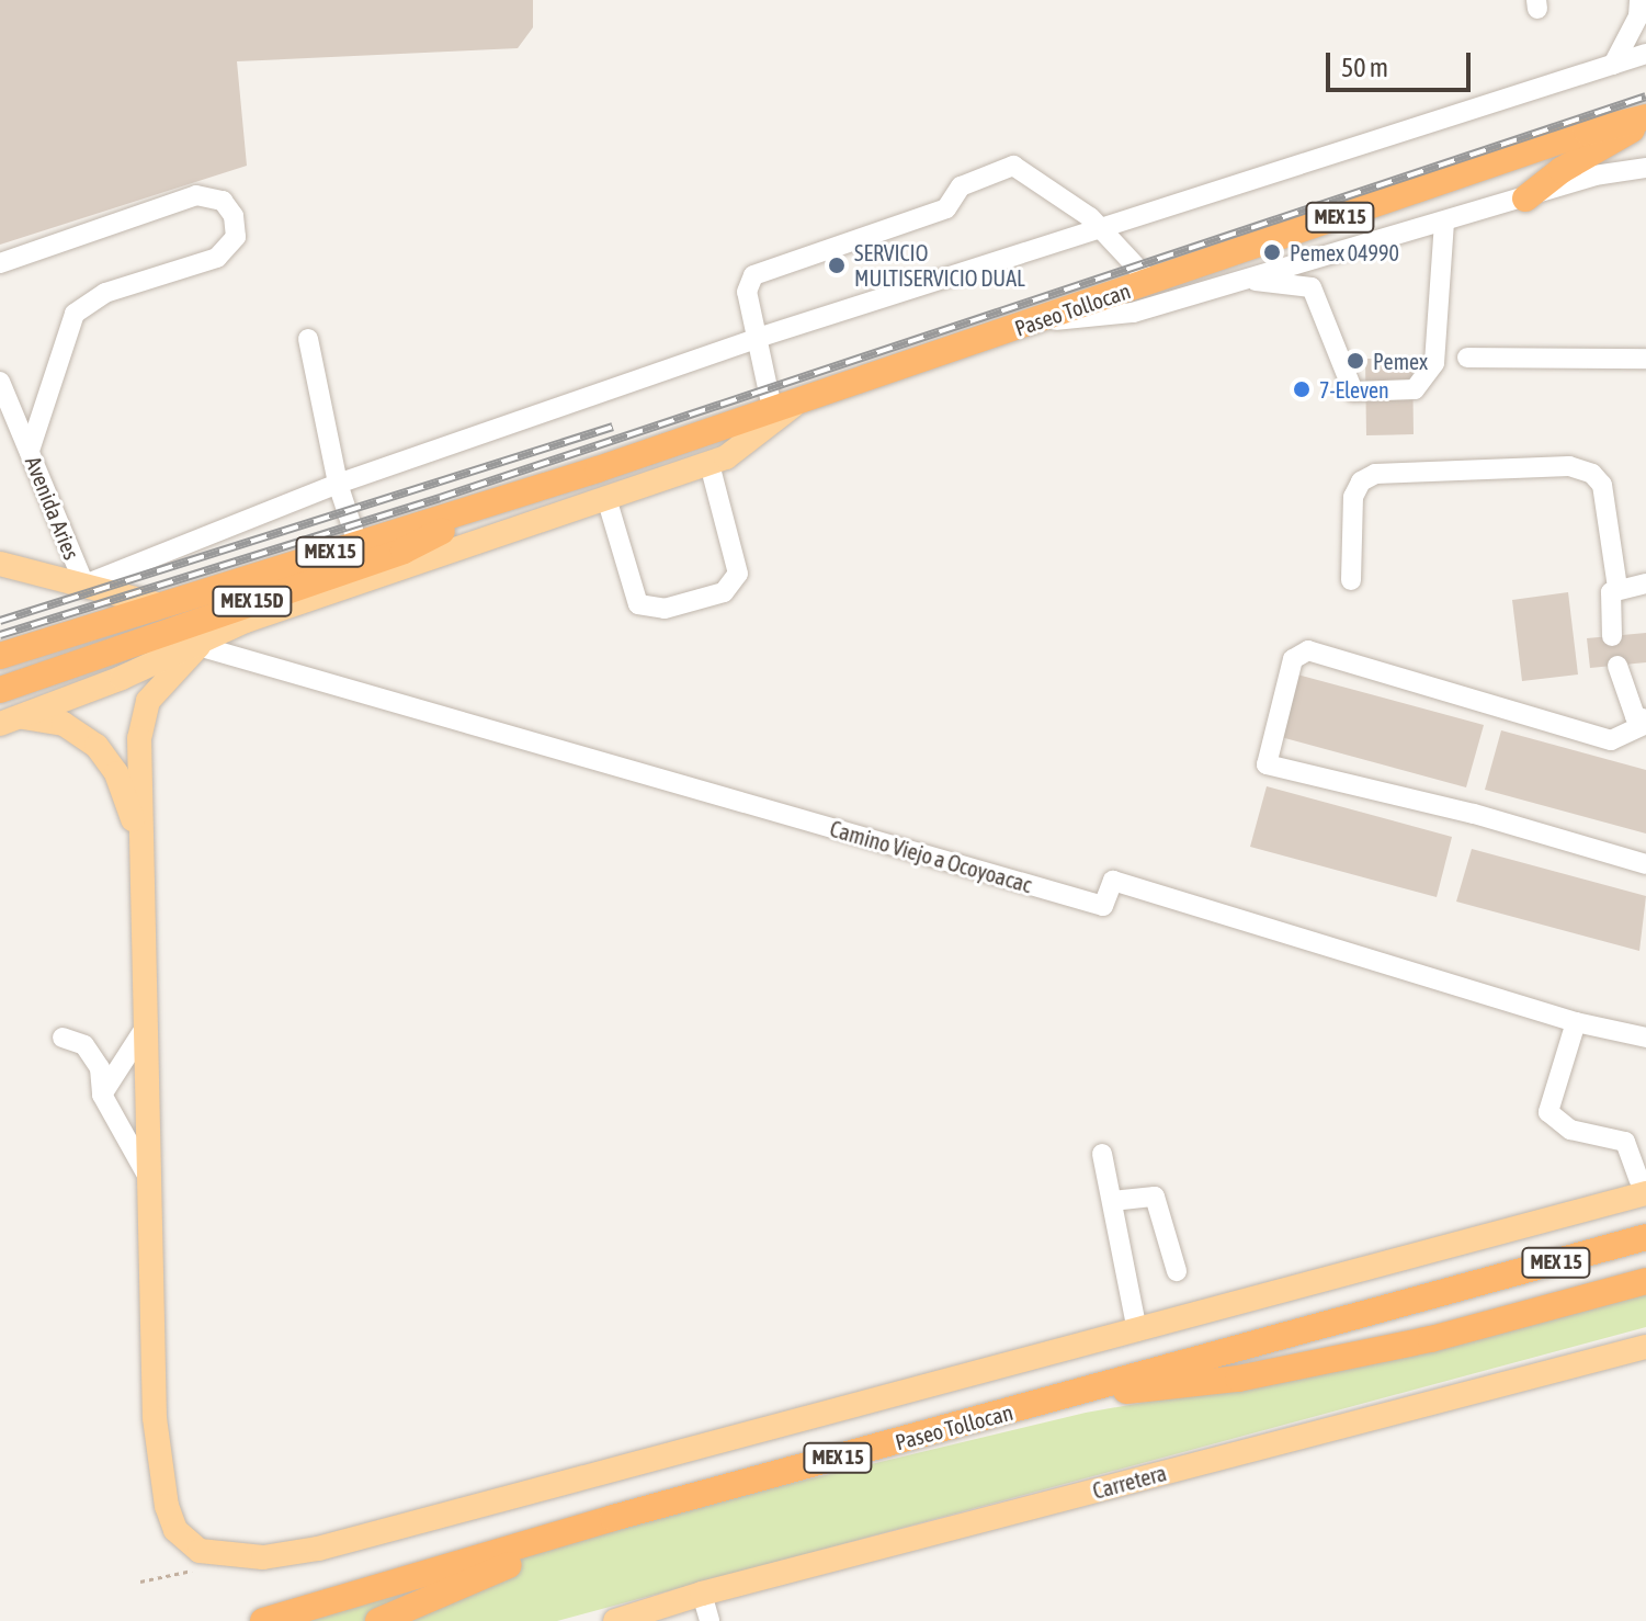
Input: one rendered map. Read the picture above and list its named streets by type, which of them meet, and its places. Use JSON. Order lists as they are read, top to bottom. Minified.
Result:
{"streets":{"highway":["MEX 15","Paseo Tollocan","MEX 15D"],"main road":["Carretera"],"street":["Avenida Aries","Camino Viejo a Ocoyoacac"]},"crossings":[["MEX 15","Paseo Tollocan"],["MEX 15","MEX 15D"],["Paseo Tollocan","MEX 15D"]],"places":["Pemex 04990","SERVICIO MULTISERVICIO DUAL","Pemex","7-Eleven"],"scale_bar":"50 m"}
